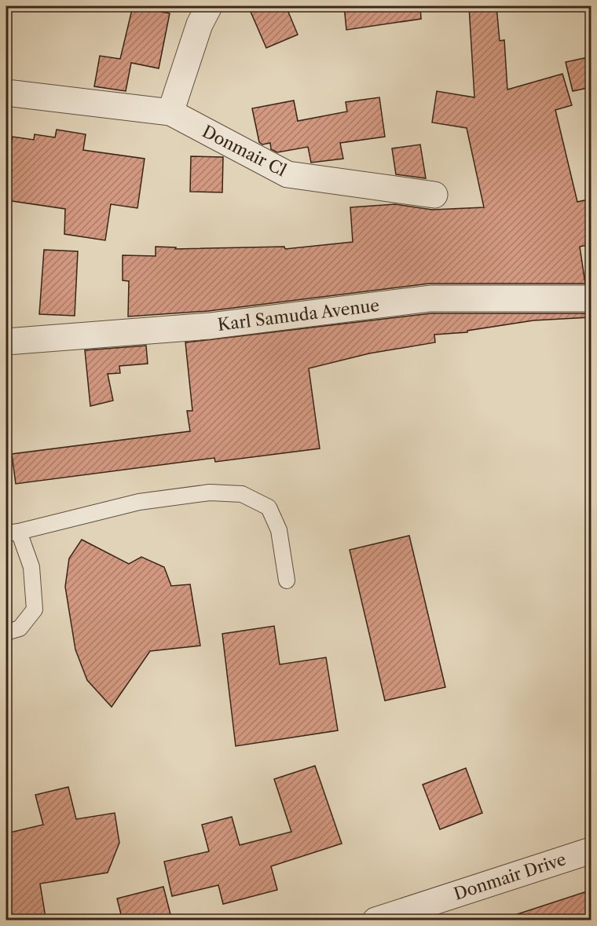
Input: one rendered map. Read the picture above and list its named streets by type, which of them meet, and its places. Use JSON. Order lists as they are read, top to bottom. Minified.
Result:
{"streets":{"street":["Donmair Cl","Karl Samuda Avenue","Donmair Drive"]}}
